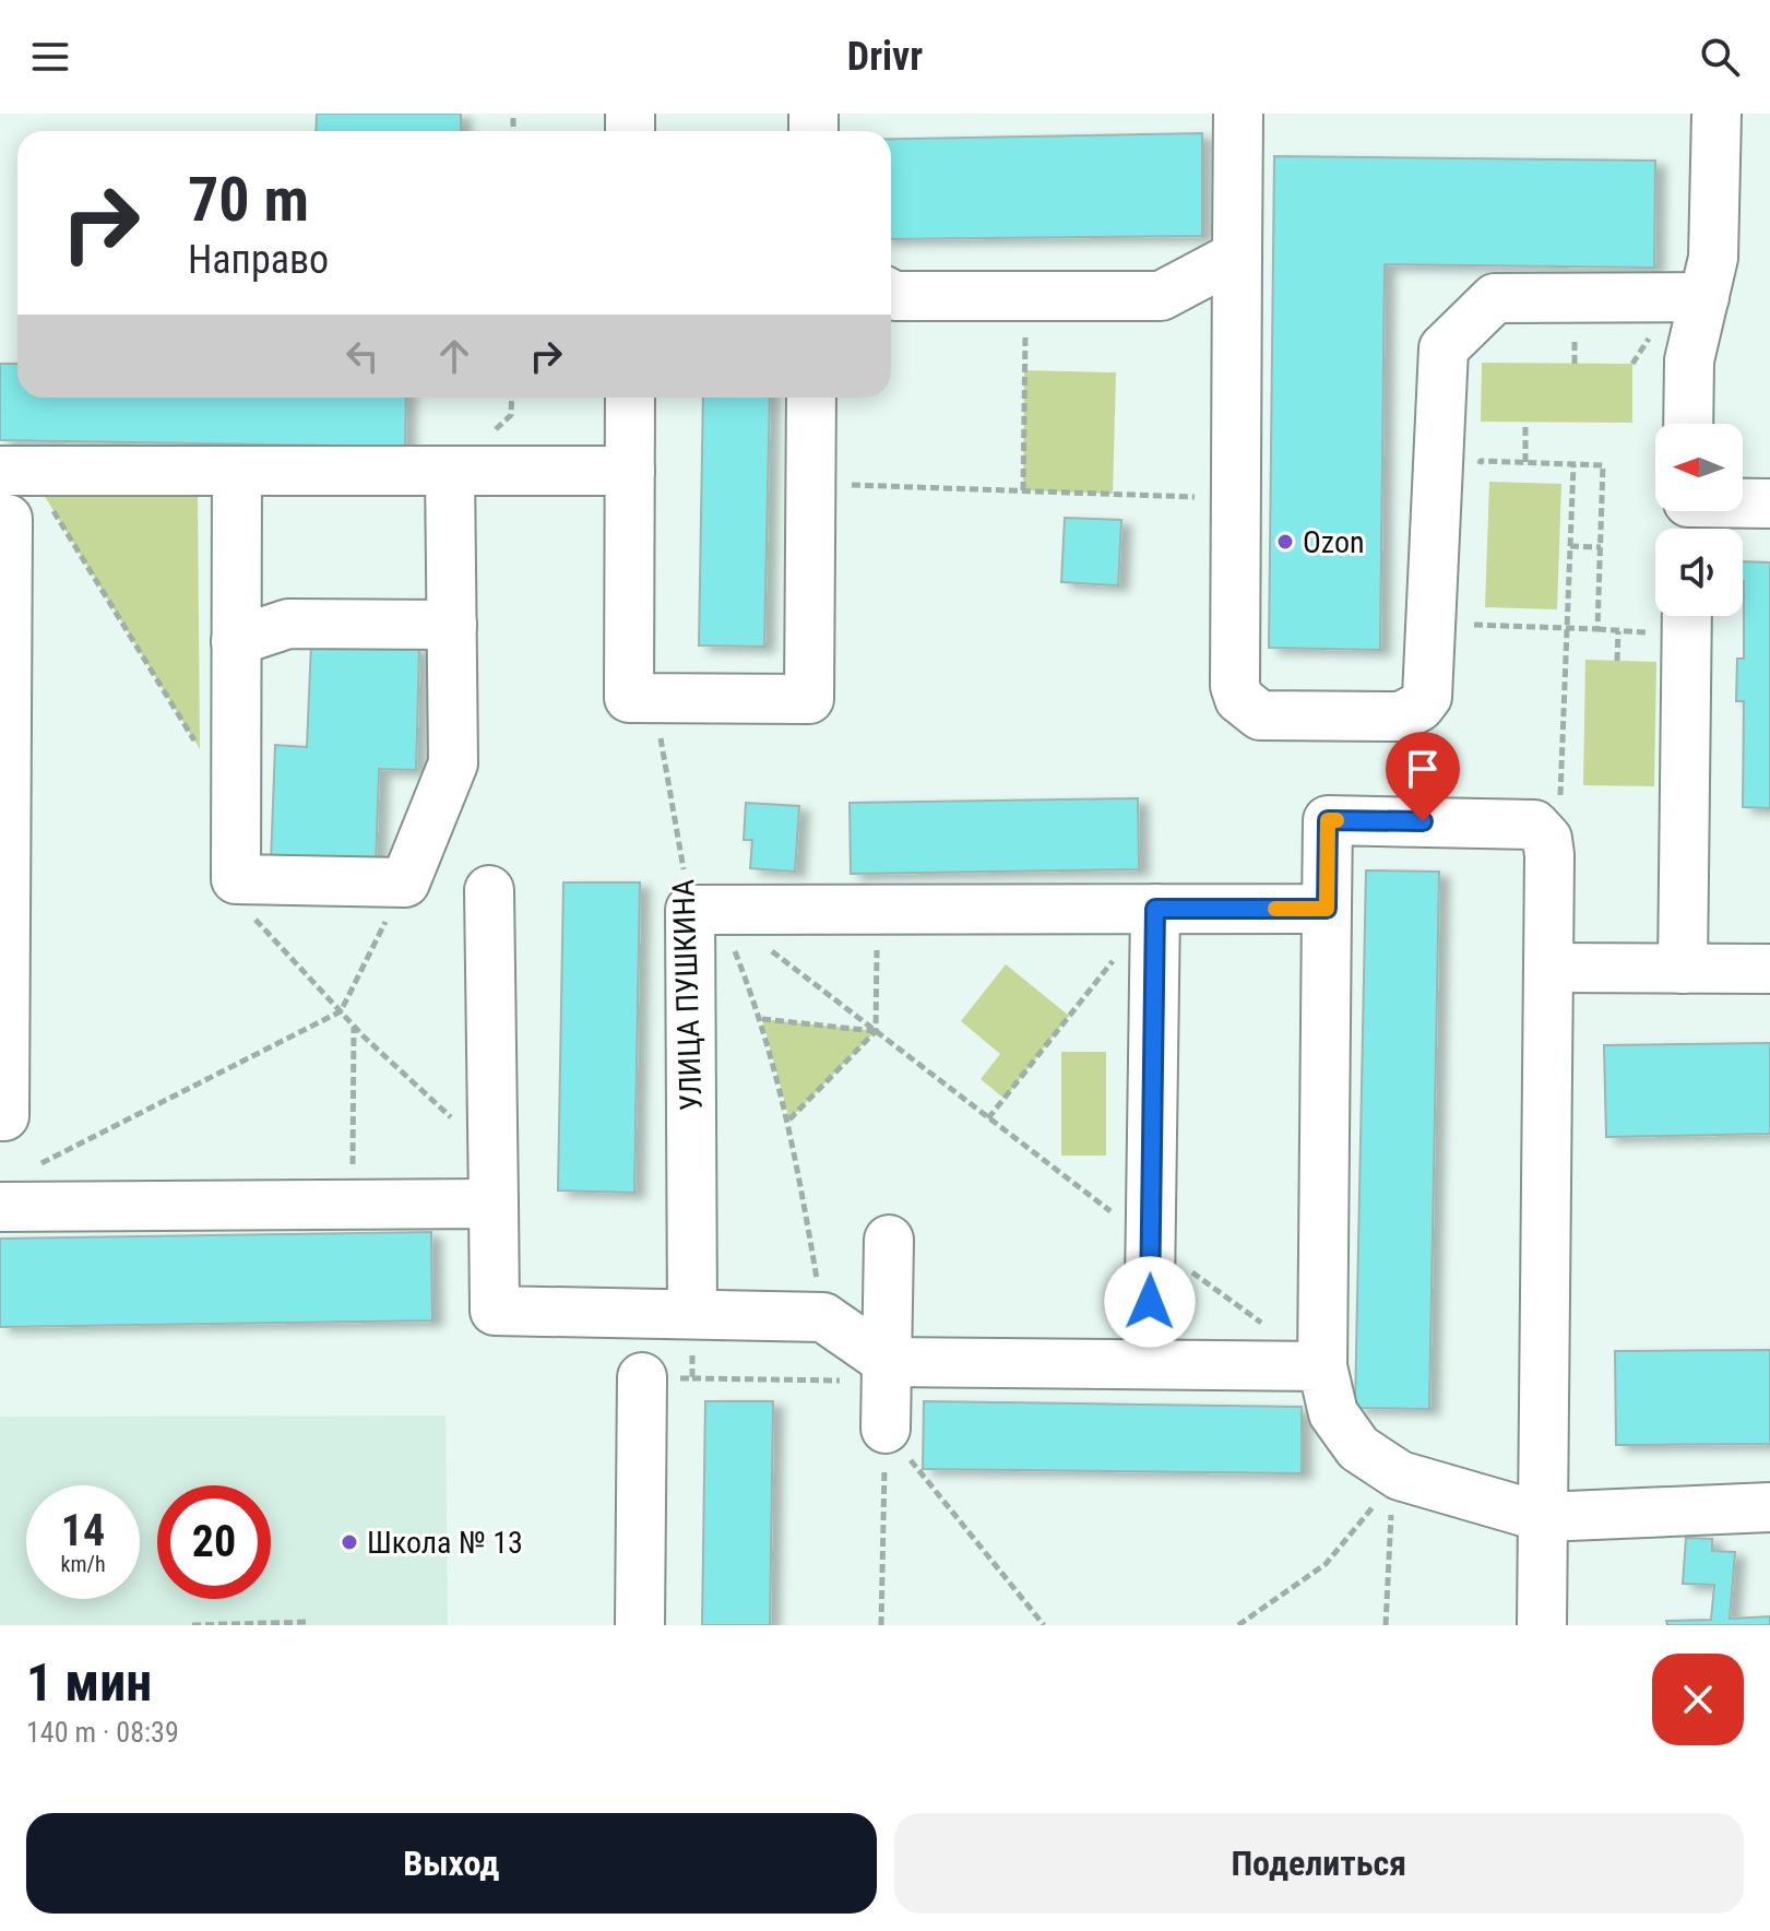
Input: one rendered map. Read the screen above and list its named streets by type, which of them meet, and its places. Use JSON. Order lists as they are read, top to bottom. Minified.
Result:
{"streets":{"street":["УЛИЦА ПУШКИНА"]},"places":["Ozon","Школа № 13"],"north":"left","page":{"header":"Drivr","turn":["70 m","Направо"],"speed":"14 km/h","limit":"20","heading":["1 мин","140 m · 08:39"],"buttons":["Выход","Поделиться"]}}
